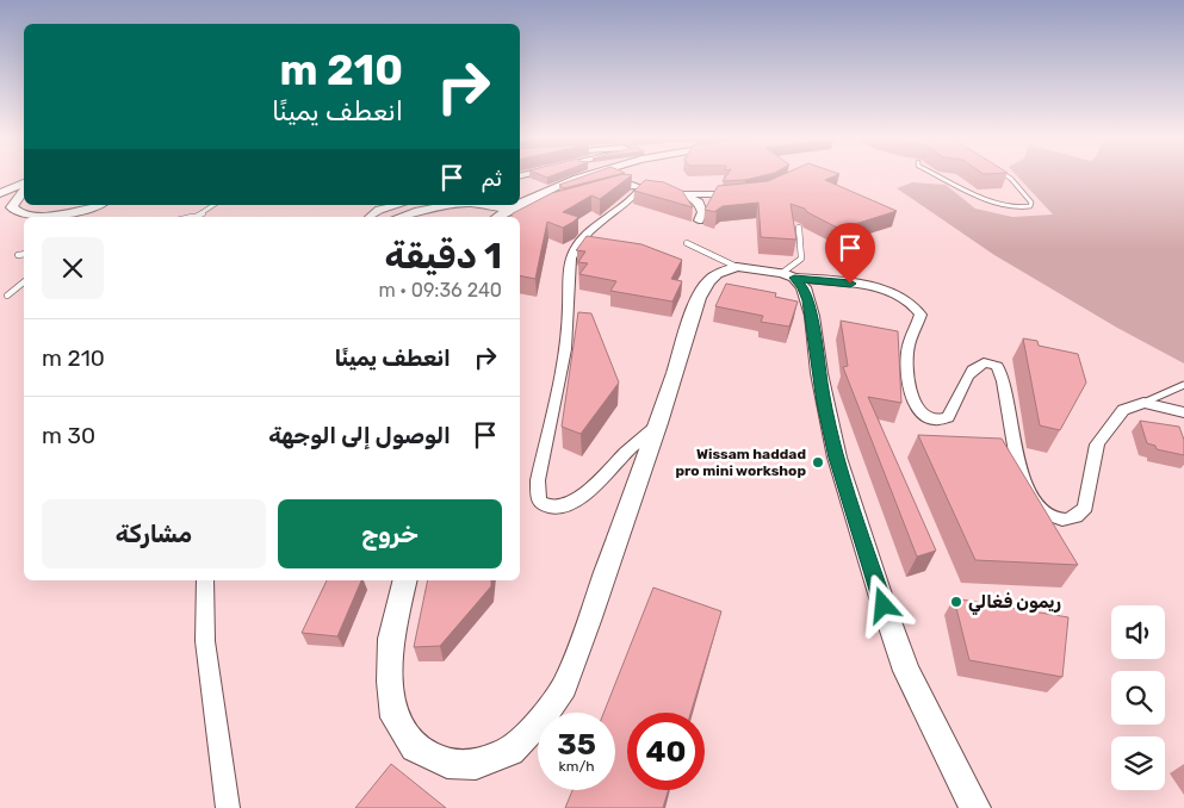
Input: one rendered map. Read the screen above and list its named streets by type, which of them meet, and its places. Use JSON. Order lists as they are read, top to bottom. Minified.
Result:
{"places":["Wissam haddad pro mini workshop","ريمون فغالي"],"page":{"turn":["210 m","انعطف يمينًا"],"then":"ثم","heading":["1 دقيقة","240 m · 09:36"],"list":[{"name":"انعطف يمينًا","value":"210 m"},{"name":"الوصول إلى الوجهة","value":"30 m"}],"buttons":["خروج","مشاركة"],"speed":"35 km/h","limit":"40"}}
